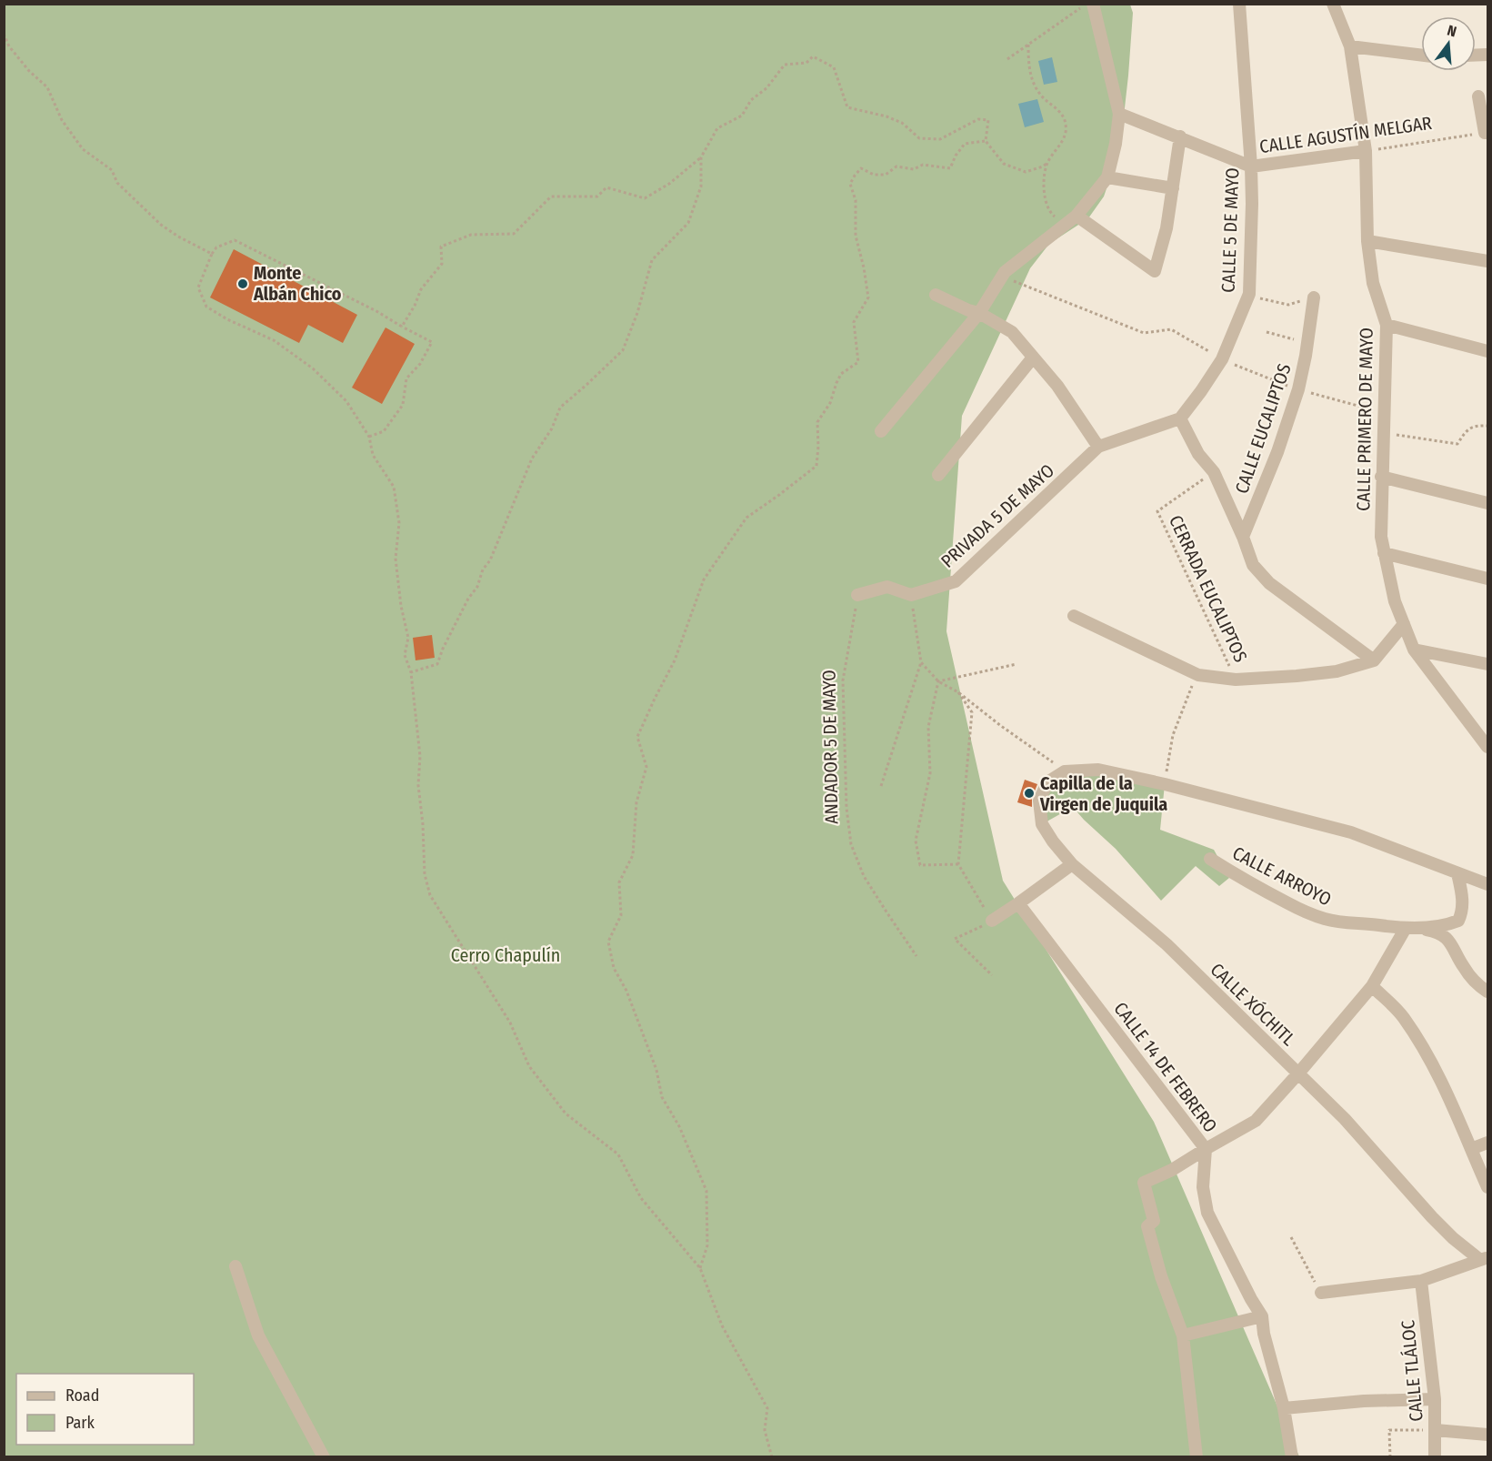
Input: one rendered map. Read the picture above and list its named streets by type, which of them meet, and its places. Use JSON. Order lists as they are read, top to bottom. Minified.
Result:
{"streets":{"street":["CALLE AGUSTÍN MELGAR","CALLE 5 DE MAYO","CALLE PRIMERO DE MAYO","CALLE EUCALIPTOS","PRIVADA 5 DE MAYO","CALLE ARROYO","CALLE XÓCHITL","CALLE 14 DE FEBRERO","CALLE TLÁLOC"],"path":["CERRADA EUCALIPTOS","ANDADOR 5 DE MAYO"]},"crossings":[["CALLE AGUSTÍN MELGAR","CALLE 5 DE MAYO"],["CALLE AGUSTÍN MELGAR","CALLE PRIMERO DE MAYO"],["CALLE 5 DE MAYO","CALLE EUCALIPTOS"],["CALLE EUCALIPTOS","CERRADA EUCALIPTOS"]],"parks":["Cerro Chapulín"],"places":["Monte Albán Chico","Capilla de la Virgen de Juquila"],"legend":["Road","Park"],"north":"top"}
